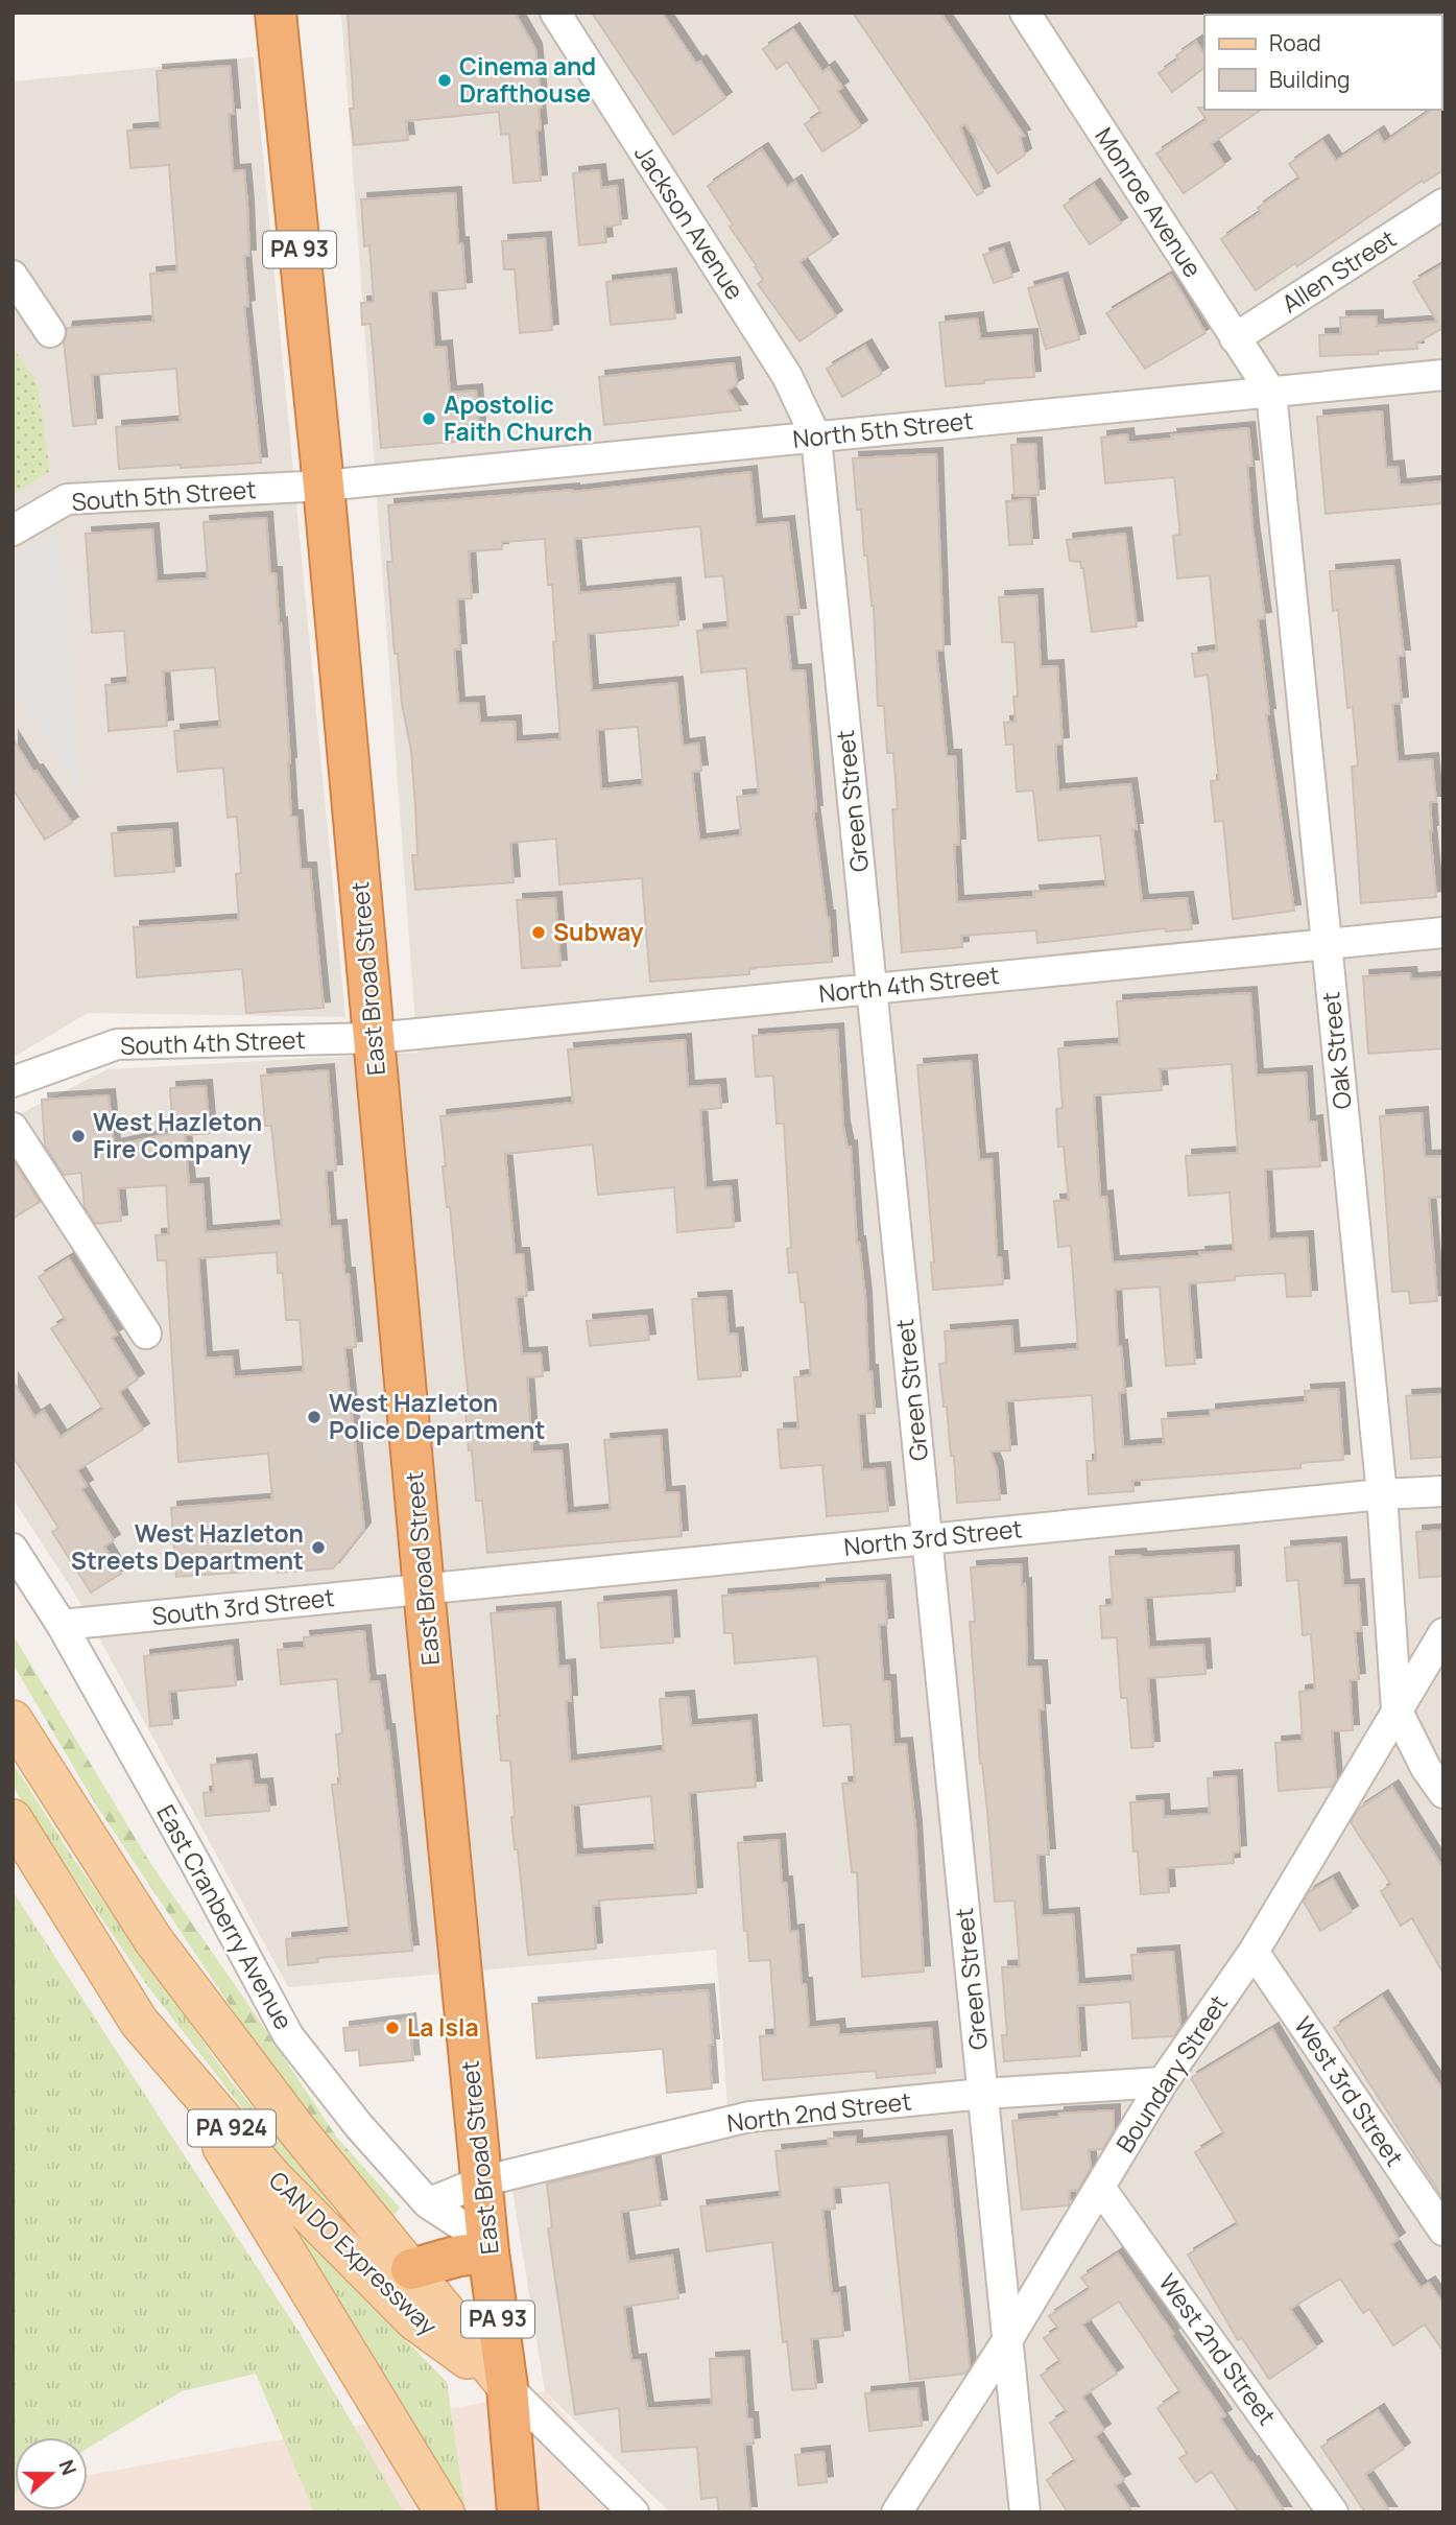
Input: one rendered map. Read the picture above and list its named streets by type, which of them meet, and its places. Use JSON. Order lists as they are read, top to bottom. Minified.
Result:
{"streets":{"highway":["PA 93","East Broad Street"],"main road":["PA 924","CAN DO Expressway"],"street":["Monroe Avenue","Jackson Avenue","Allen Street","North 5th Street","South 5th Street","Green Street","North 4th Street","South 4th Street","Oak Street","North 3rd Street","South 3rd Street","East Cranberry Avenue","Boundary Street","West 3rd Street","North 2nd Street","West 2nd Street"]},"crossings":[["Monroe Avenue","Allen Street"],["Monroe Avenue","North 5th Street"],["Monroe Avenue","Oak Street"],["Jackson Avenue","North 5th Street"],["Jackson Avenue","Green Street"],["PA 93","North 5th Street"],["PA 93","South 5th Street"],["PA 93","East Broad Street"],["PA 93","CAN DO Expressway"],["North 5th Street","South 5th Street"],["North 5th Street","Green Street"],["North 5th Street","East Broad Street"],["North 5th Street","Oak Street"],["South 5th Street","East Broad Street"],["Green Street","North 4th Street"],["Green Street","North 3rd Street"],["Green Street","Boundary Street"],["Green Street","North 2nd Street"],["East Broad Street","North 4th Street"],["East Broad Street","South 4th Street"],["East Broad Street","North 3rd Street"],["East Broad Street","South 3rd Street"],["East Broad Street","East Cranberry Avenue"],["East Broad Street","North 2nd Street"],["East Broad Street","CAN DO Expressway"],["North 4th Street","South 4th Street"],["North 4th Street","Oak Street"],["Oak Street","North 3rd Street"],["Oak Street","Boundary Street"],["North 3rd Street","South 3rd Street"],["South 3rd Street","East Cranberry Avenue"],["East Cranberry Avenue","North 2nd Street"],["Boundary Street","West 3rd Street"],["Boundary Street","North 2nd Street"],["Boundary Street","West 2nd Street"]],"places":["Cinema and Drafthouse","Apostolic Faith Church","Subway","West Hazleton Fire Company","West Hazleton Police Department","West Hazleton Streets Department","La Isla"],"legend":["Road","Building"],"north":"right"}
